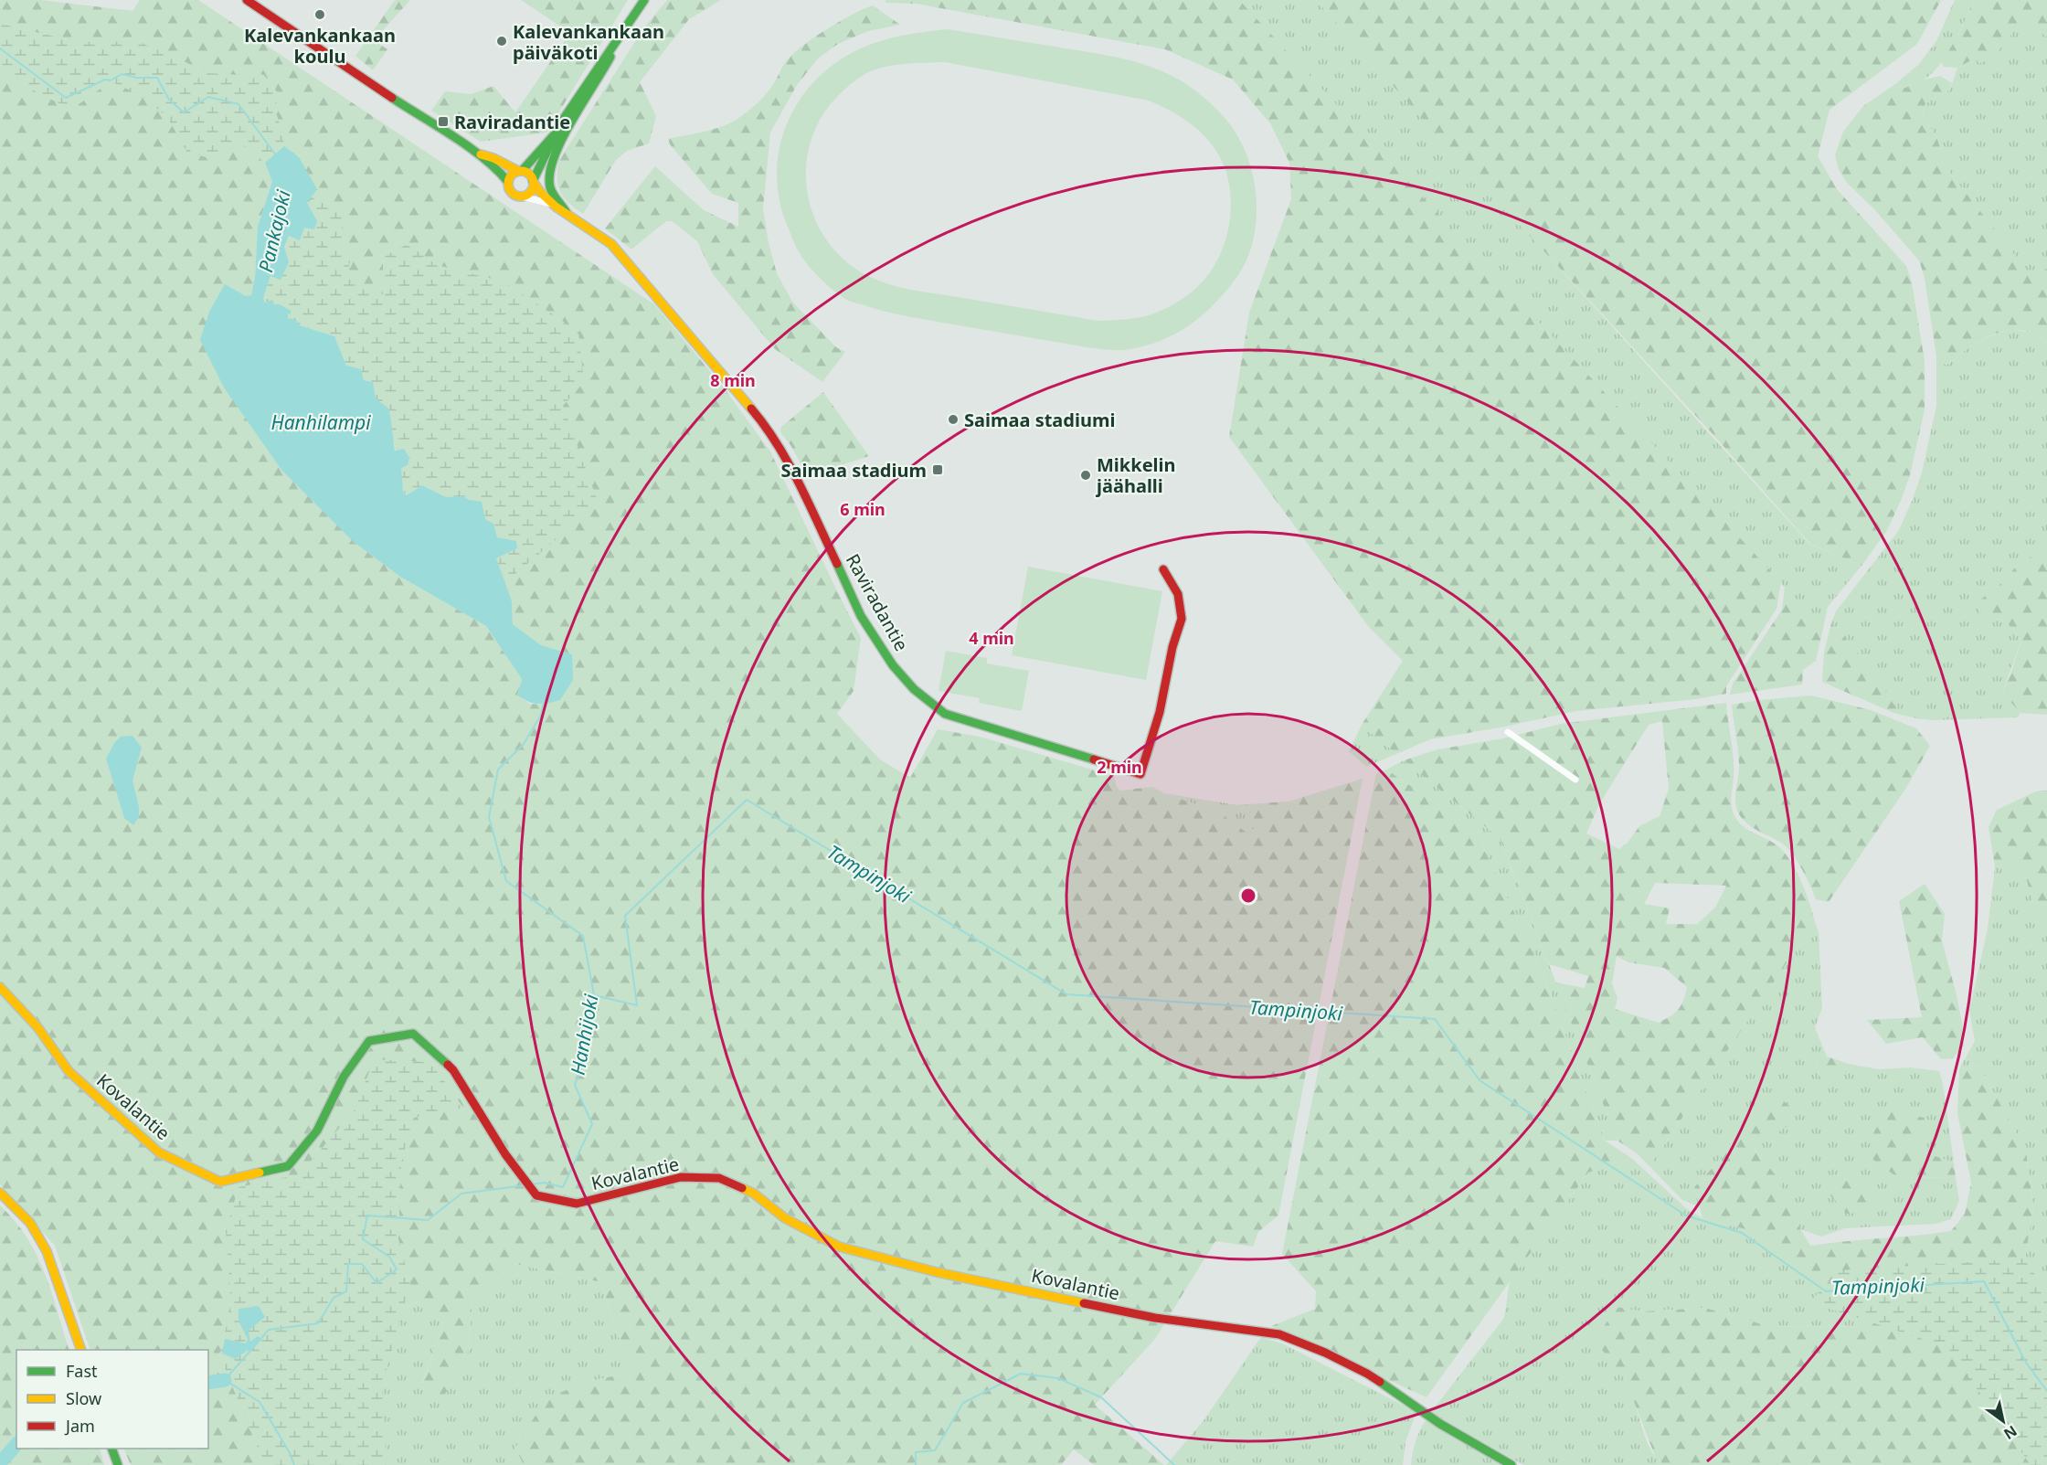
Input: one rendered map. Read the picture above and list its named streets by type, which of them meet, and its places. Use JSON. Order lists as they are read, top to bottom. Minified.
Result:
{"streets":{"street":["Raviradantie","Kovalantie"]},"water":["Pankajoki","Hanhilampi","Tampinjoki","Hanhijoki"],"places":{"other":["Kalevankankaan koulu","Kalevankankaan päiväkoti","Saimaa stadiumi","Mikkelin jäähalli"],"transit":["Raviradantie","Saimaa stadium"]},"legend":["Fast","Slow","Jam"],"north":"bottom right","rings":["8 min","6 min","4 min","2 min"]}
